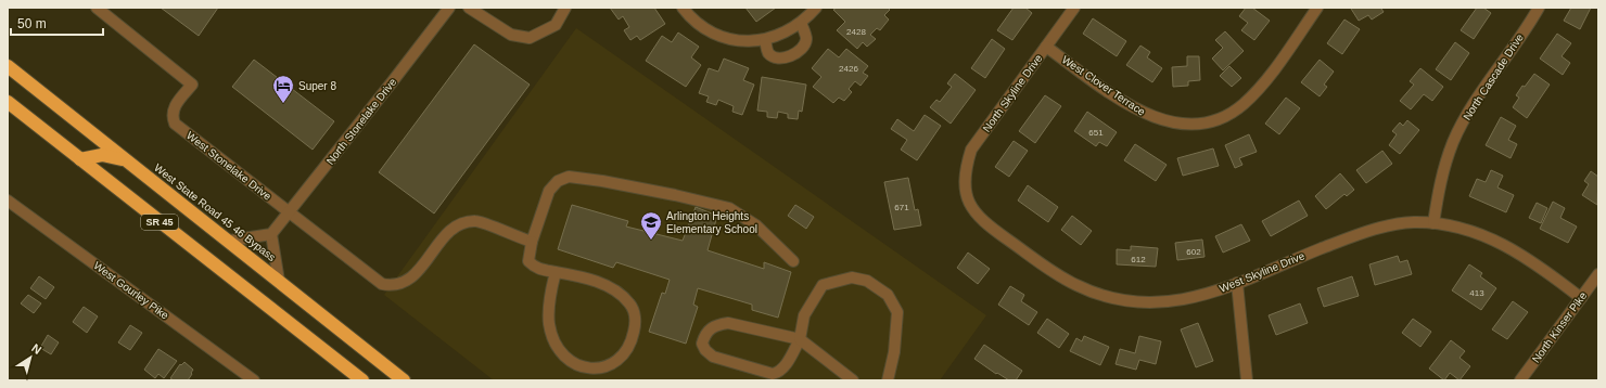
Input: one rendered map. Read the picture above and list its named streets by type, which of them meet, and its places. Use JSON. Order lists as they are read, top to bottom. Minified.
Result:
{"streets":{"highway":["West State Road 45 46 Bypass","SR 45"],"street":["North Cascade Drive","West Clover Terrace","North Skyline Drive","North Stonelake Drive","West Stonelake Drive","West Skyline Drive","West Gourley Pike","North Kinser Pike"]},"crossings":[["North Cascade Drive","West Skyline Drive"],["West Clover Terrace","North Skyline Drive"],["North Skyline Drive","West Skyline Drive"],["North Stonelake Drive","West Stonelake Drive"],["West Skyline Drive","North Kinser Pike"]],"places":{"hotel":["Super 8"],"school or university":["Arlington Heights Elementary School"]},"house_numbers":["2428","2426","651","671","602","612","413"],"scale_bar":"50 m","north":"top right"}
